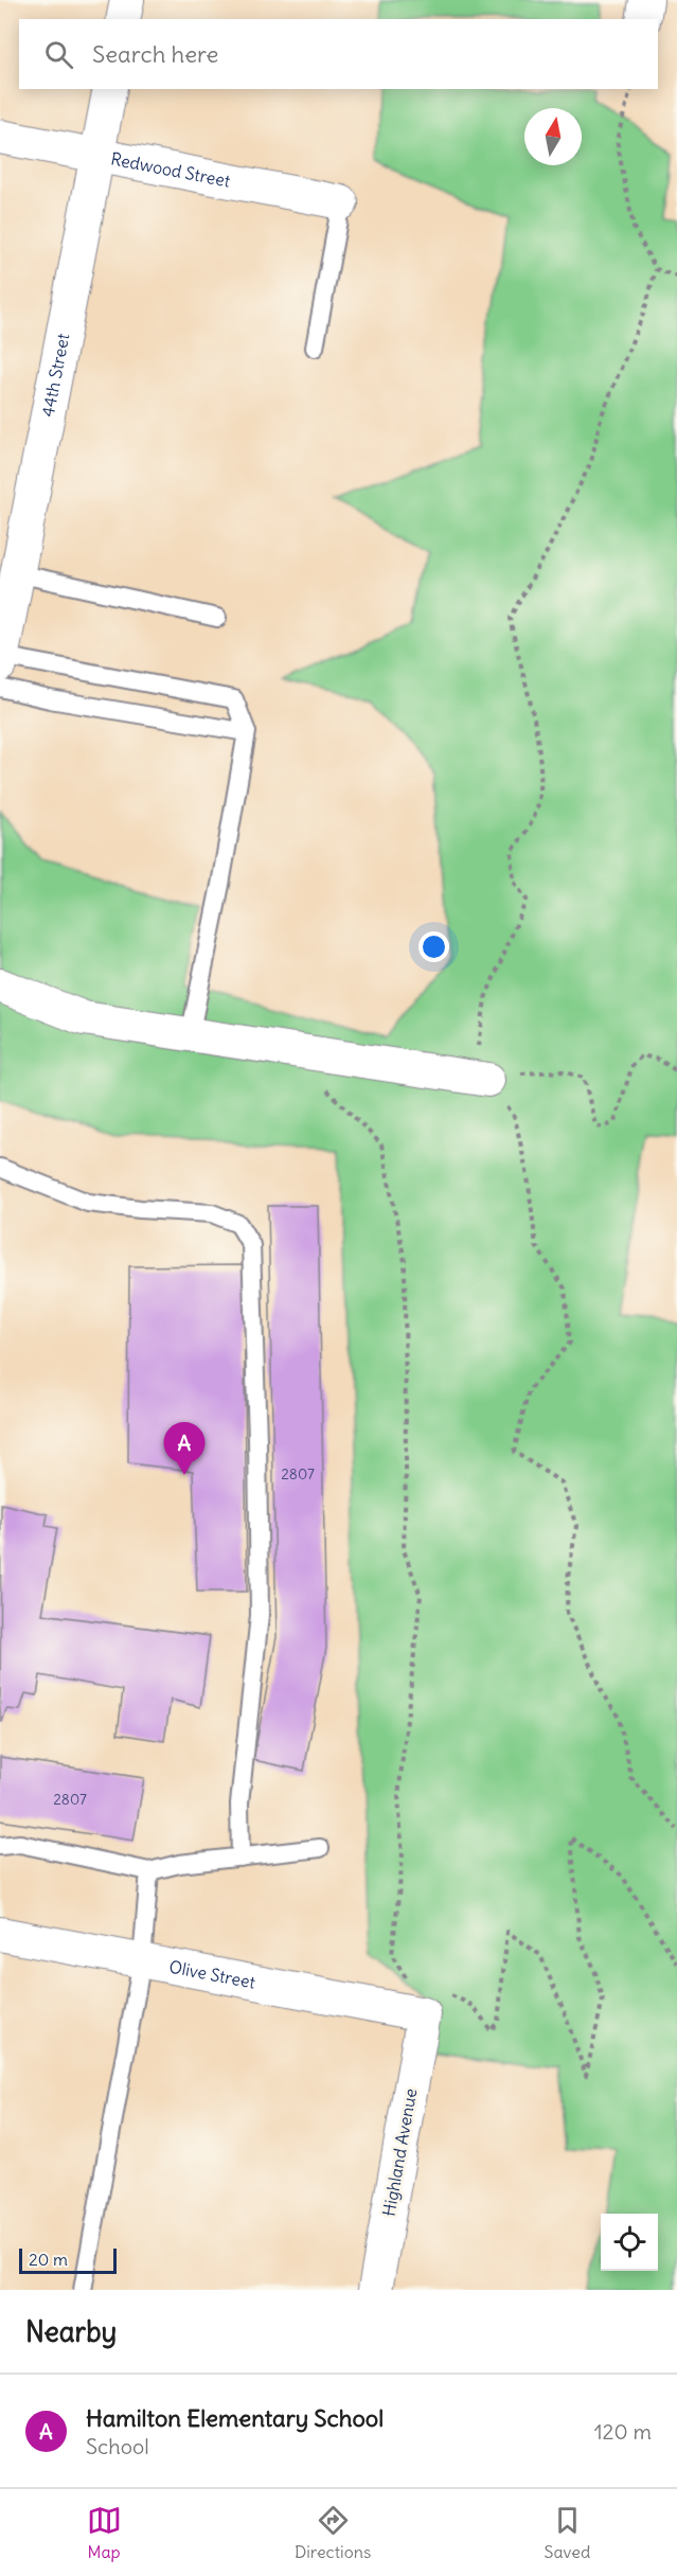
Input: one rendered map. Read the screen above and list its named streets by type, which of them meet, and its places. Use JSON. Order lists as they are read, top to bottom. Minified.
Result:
{"streets":{"street":["Redwood Street","44th Street","Olive Street","Highland Avenue"]},"crossings":[["Redwood Street","44th Street"],["Olive Street","Highland Avenue"]],"house_numbers":["2807","2807"],"scale_bar":"20 m","north":"top","page":{"search":"Search here","pins":"A","scale":"20 m","heading":"Nearby","list":[{"mark":"A","name":"Hamilton Elementary School","note":"School","value":"120 m"}],"nav":["Map","Directions","Saved"]}}
